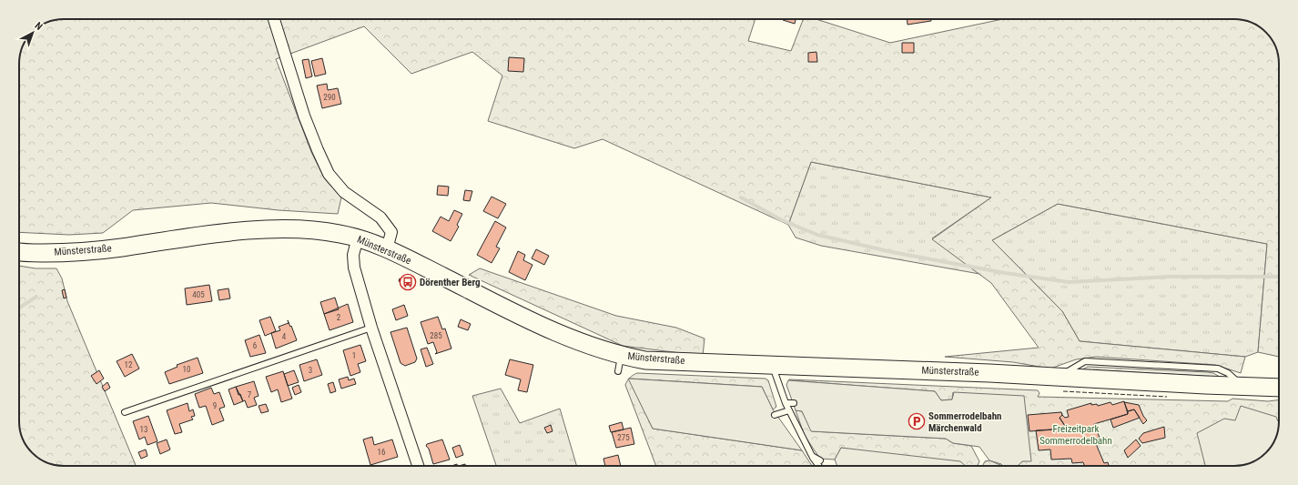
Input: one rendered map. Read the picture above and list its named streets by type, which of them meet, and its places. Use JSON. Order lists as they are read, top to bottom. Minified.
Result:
{"streets":{"main road":["Münsterstraße"]},"parks":["Freizeitpark Sommerrodelbahn"],"places":{"bus stop":["Dörenther Berg"],"parking":["Sommerrodelbahn Märchenwald"]},"house_numbers":["290","405","2","285","4","6","1","12","10","3","7","9","13","275","16"],"north":"top right"}
